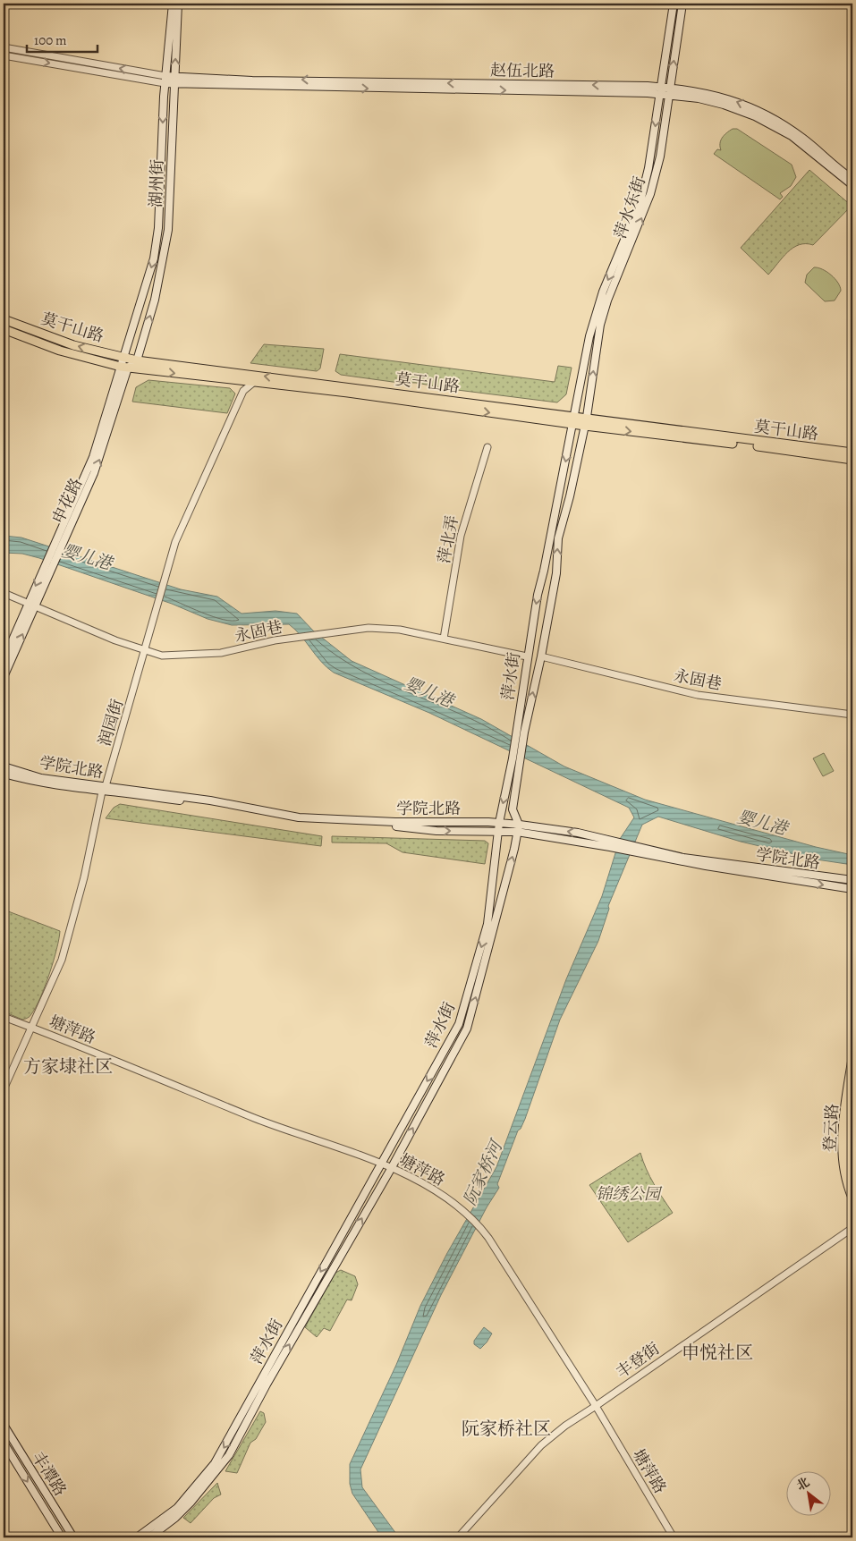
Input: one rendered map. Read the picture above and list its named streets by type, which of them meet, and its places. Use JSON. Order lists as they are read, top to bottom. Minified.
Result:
{"streets":{"main road":["赵伍北路","湖州街","萍水东街","莫干山路","申花路","萍水街","学院北路","登云路","丰潭路"],"street":["萍北弄","永固巷","润园街","塘萍路","丰登街"]},"crossings":[["赵伍北路","湖州街"],["赵伍北路","萍水东街"],["湖州街","莫干山路"],["湖州街","申花路"],["萍水东街","莫干山路"],["萍水东街","萍水街"],["莫干山路","申花路"],["莫干山路","萍水街"],["莫干山路","润园街"],["申花路","永固巷"],["萍北弄","永固巷"],["永固巷","萍水街"],["永固巷","润园街"],["萍水街","学院北路"],["萍水街","塘萍路"],["润园街","学院北路"],["润园街","塘萍路"],["塘萍路","丰登街"]],"districts":["方家埭社区","申悦社区","阮家桥社区"],"water":["婴儿港","阮家桥河"],"parks":["锦绣公园"],"scale_bar":"100 m","north":"top left"}
